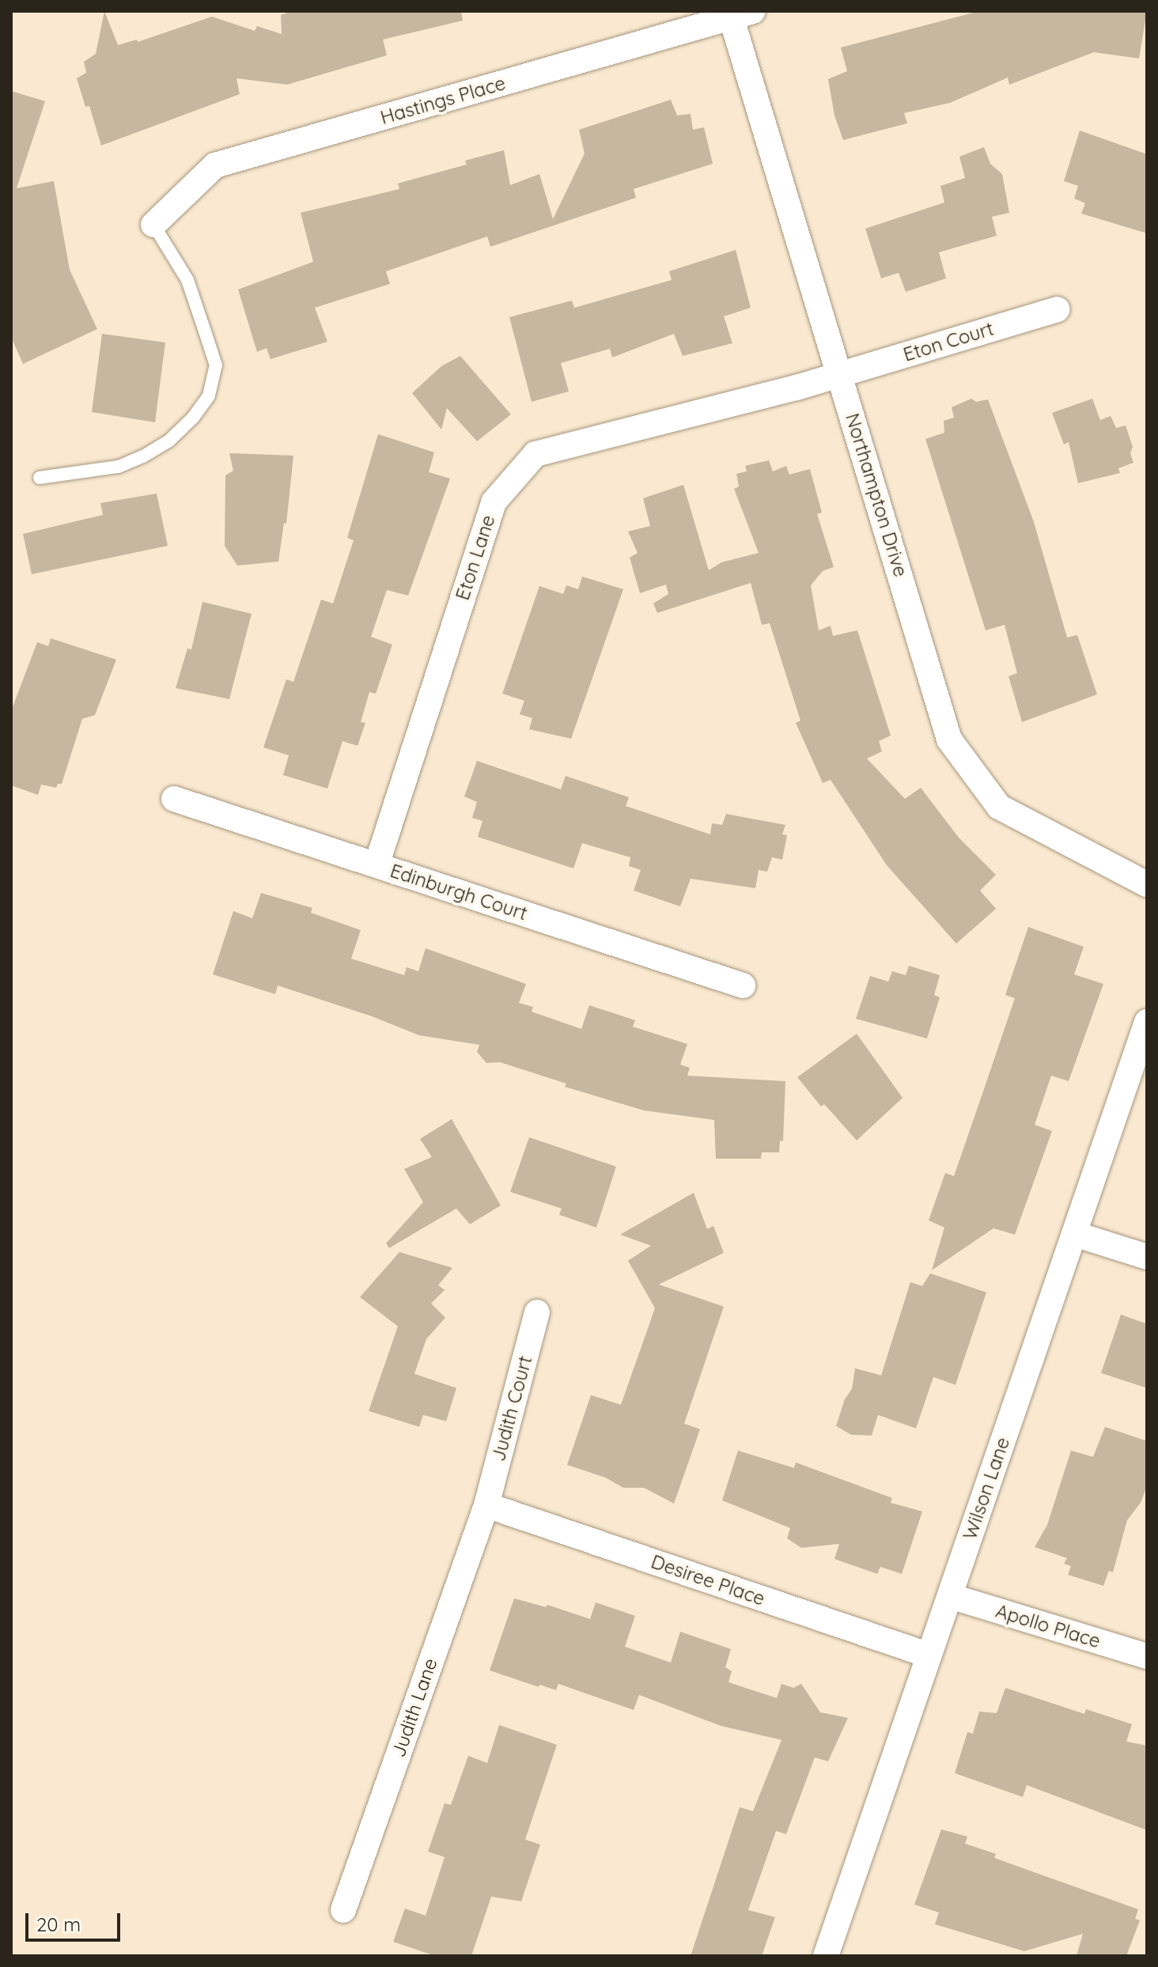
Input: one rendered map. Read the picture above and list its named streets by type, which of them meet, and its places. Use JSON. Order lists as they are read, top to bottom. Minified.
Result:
{"streets":{"street":["Hastings Place","Eton Court","Northampton Drive","Eton Lane","Edinburgh Court","Judith Court","Wilson Lane","Desiree Place","Apollo Place","Judith Lane"]},"crossings":[["Hastings Place","Northampton Drive"],["Eton Court","Northampton Drive"],["Eton Court","Eton Lane"],["Northampton Drive","Eton Lane"],["Eton Lane","Edinburgh Court"],["Judith Court","Desiree Place"],["Judith Court","Judith Lane"],["Wilson Lane","Desiree Place"],["Wilson Lane","Apollo Place"],["Desiree Place","Judith Lane"]],"scale_bar":"20 m"}
